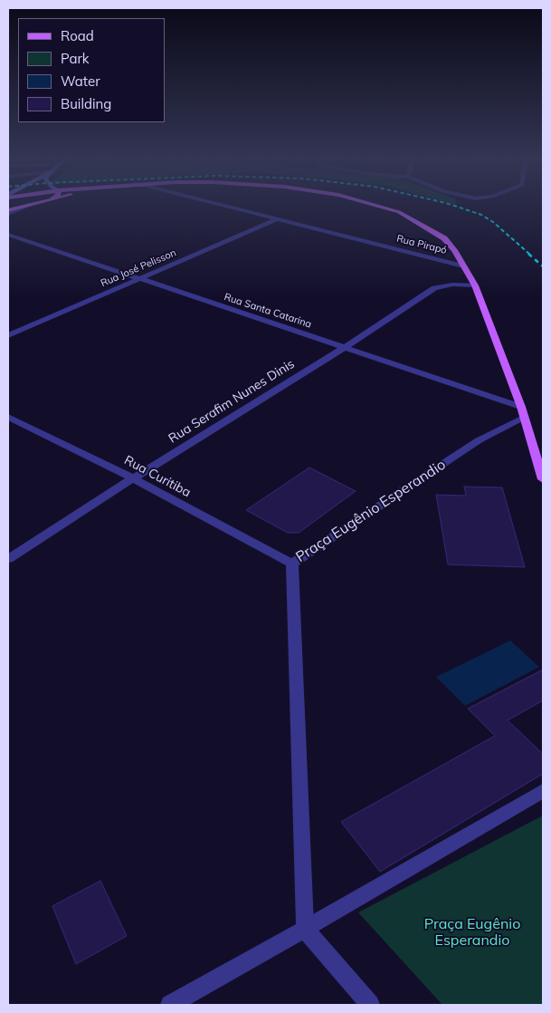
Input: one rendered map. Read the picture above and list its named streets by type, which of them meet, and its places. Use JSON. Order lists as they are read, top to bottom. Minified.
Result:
{"streets":{"street":["Rua Pirapó","Rua José Pelisson","Rua Santa Catarina","Rua Serafim Nunes Dinis","Rua Curitiba","Praça Eugênio Esperandio"]},"crossings":[["Rua Pirapó","Rua José Pelisson"],["Rua José Pelisson","Rua Santa Catarina"],["Rua Santa Catarina","Rua Serafim Nunes Dinis"],["Rua Santa Catarina","Praça Eugênio Esperandio"],["Rua Serafim Nunes Dinis","Rua Curitiba"],["Rua Curitiba","Praça Eugênio Esperandio"]],"parks":["Praça Eugênio Esperandio"],"legend":["Road","Park","Water","Building"]}
